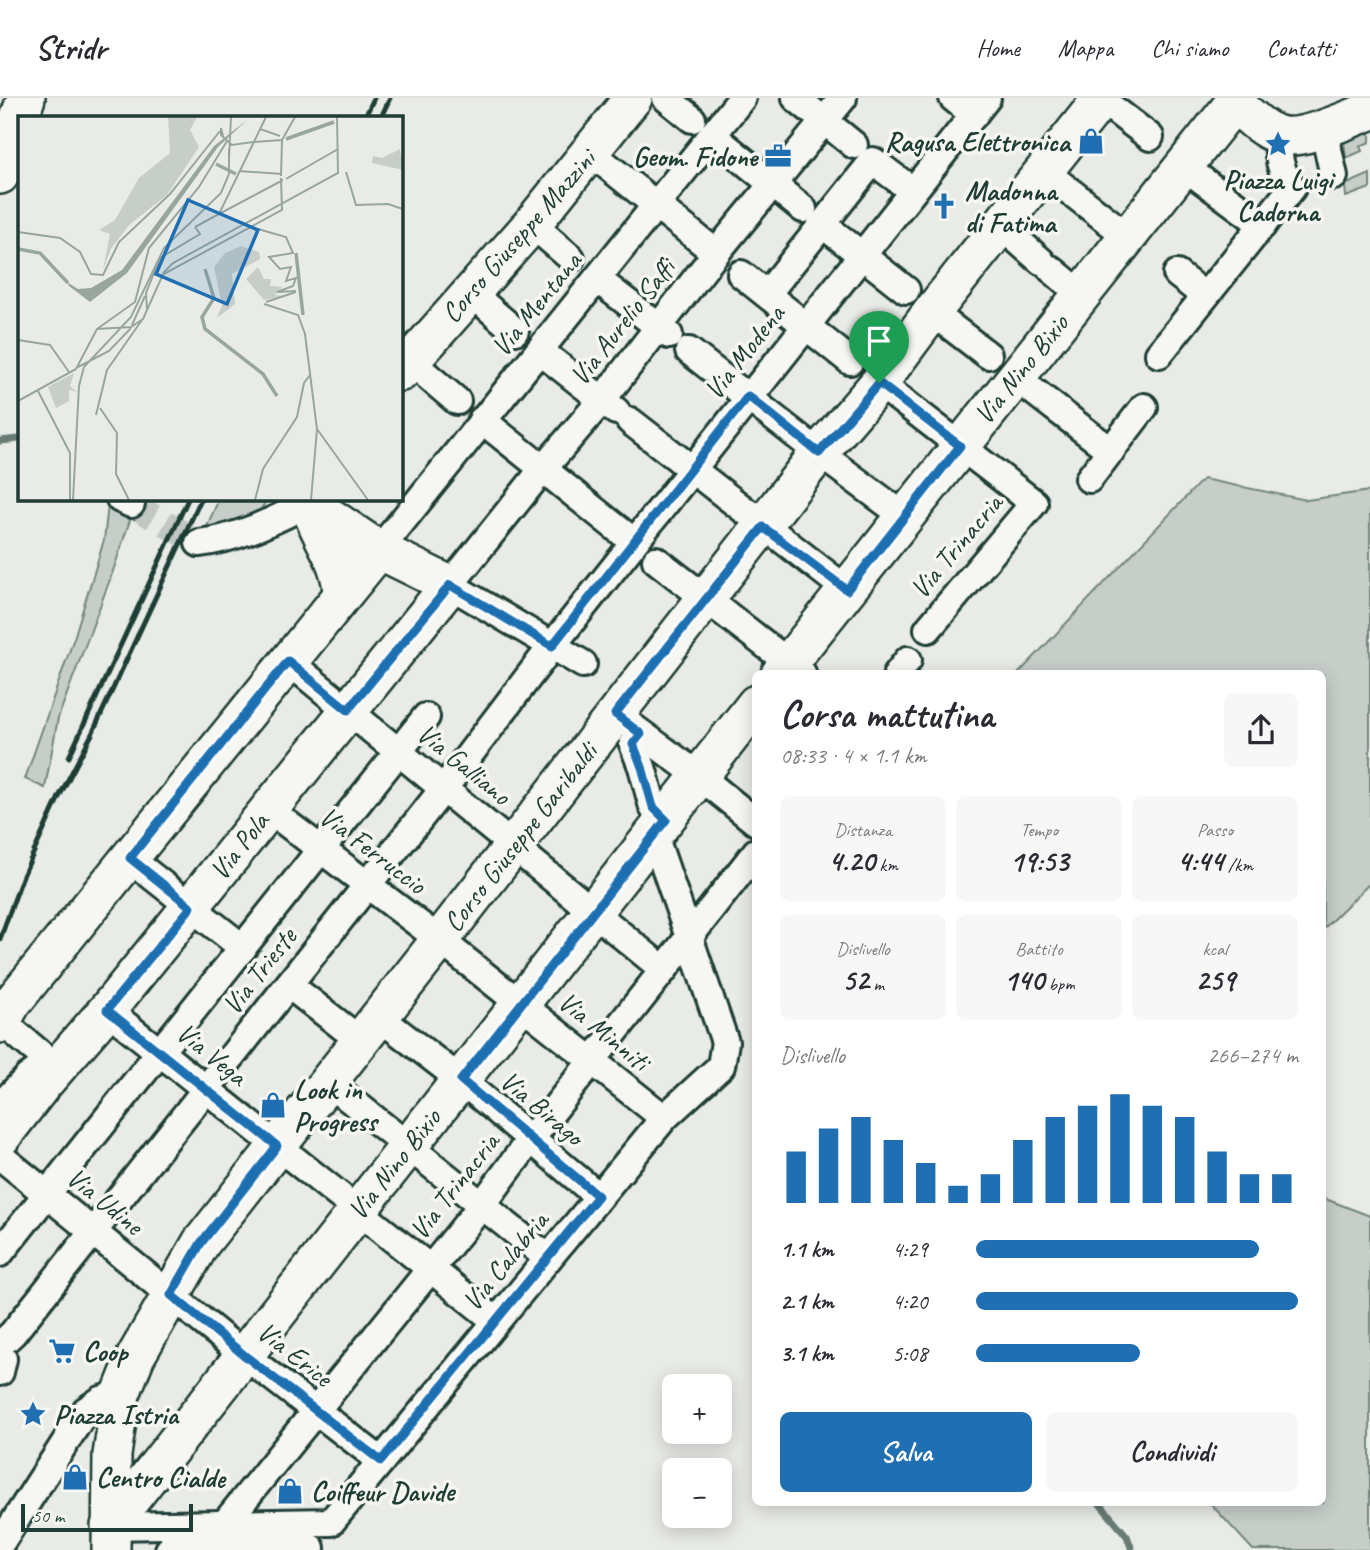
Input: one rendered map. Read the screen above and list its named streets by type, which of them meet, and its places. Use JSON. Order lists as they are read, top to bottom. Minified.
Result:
{"streets":{"street":["Corso Giuseppe Mazzini","Via Mentana","Via Aurelio Saffi","Via Modena","Via Nino Bixio","Via Trinacria","Via Galliano","Corso Giuseppe Garibaldi","Via Pola","Via Ferruccio","Via Trieste","Via Minniti","Via Vega","Via Birago","Via Udine","Via Calabria","Via Erice"]},"crossings":[["Via Aurelio Saffi","Via Pola"],["Via Modena","Via Trieste"],["Via Nino Bixio","Via Trinacria"],["Via Nino Bixio","Via Galliano"],["Via Nino Bixio","Corso Giuseppe Garibaldi"],["Via Nino Bixio","Via Minniti"],["Via Nino Bixio","Via Vega"],["Via Nino Bixio","Via Birago"],["Via Nino Bixio","Via Erice"],["Via Trinacria","Via Galliano"],["Via Trinacria","Via Minniti"],["Via Trinacria","Via Vega"],["Via Trinacria","Via Birago"],["Via Trinacria","Via Calabria"],["Via Trinacria","Via Erice"],["Via Galliano","Corso Giuseppe Garibaldi"],["Via Galliano","Via Pola"],["Via Galliano","Via Trieste"],["Corso Giuseppe Garibaldi","Via Ferruccio"],["Corso Giuseppe Garibaldi","Via Minniti"],["Corso Giuseppe Garibaldi","Via Vega"],["Corso Giuseppe Garibaldi","Via Birago"],["Corso Giuseppe Garibaldi","Via Udine"],["Corso Giuseppe Garibaldi","Via Erice"],["Via Pola","Via Ferruccio"],["Via Pola","Via Vega"],["Via Ferruccio","Via Trieste"],["Via Ferruccio","Via Minniti"],["Via Trieste","Via Vega"],["Via Trieste","Via Birago"],["Via Trieste","Via Udine"],["Via Minniti","Via Calabria"],["Via Vega","Via Calabria"],["Via Birago","Via Calabria"],["Via Udine","Via Erice"],["Via Calabria","Via Erice"]],"places":{"shop":["Ragusa Elettronica","Look in Progress","Centro Cialde","Coiffeur Davide"],"place":["Piazza Luigi Cadorna","Piazza Istria"],"office":["Geom. Fidone"],"church":["Madonna di Fatima"],"supermarket":["Coop"]},"scale_bar":"50 m","page":{"header":"Stridr","nav":["Home","Mappa","Chi siamo","Contatti"],"heading":["Corsa mattutina","08:33 · 4 × 1.1 km"],"stats":[["Distanza","4.20 km"],["Tempo","19:53"],["Passo","4:44 /km"],["Dislivello","52 m"],["Battito","140 bpm"],["kcal","259"]],"chart":["Dislivello","266–274 m"],"list":[{"name":"1.1 km","note":"4:29"},{"name":"2.1 km","note":"4:20"},{"name":"3.1 km","note":"5:08"}],"map_buttons":["+","−"],"buttons":["Salva","Condividi"],"scale":"50 m"}}
